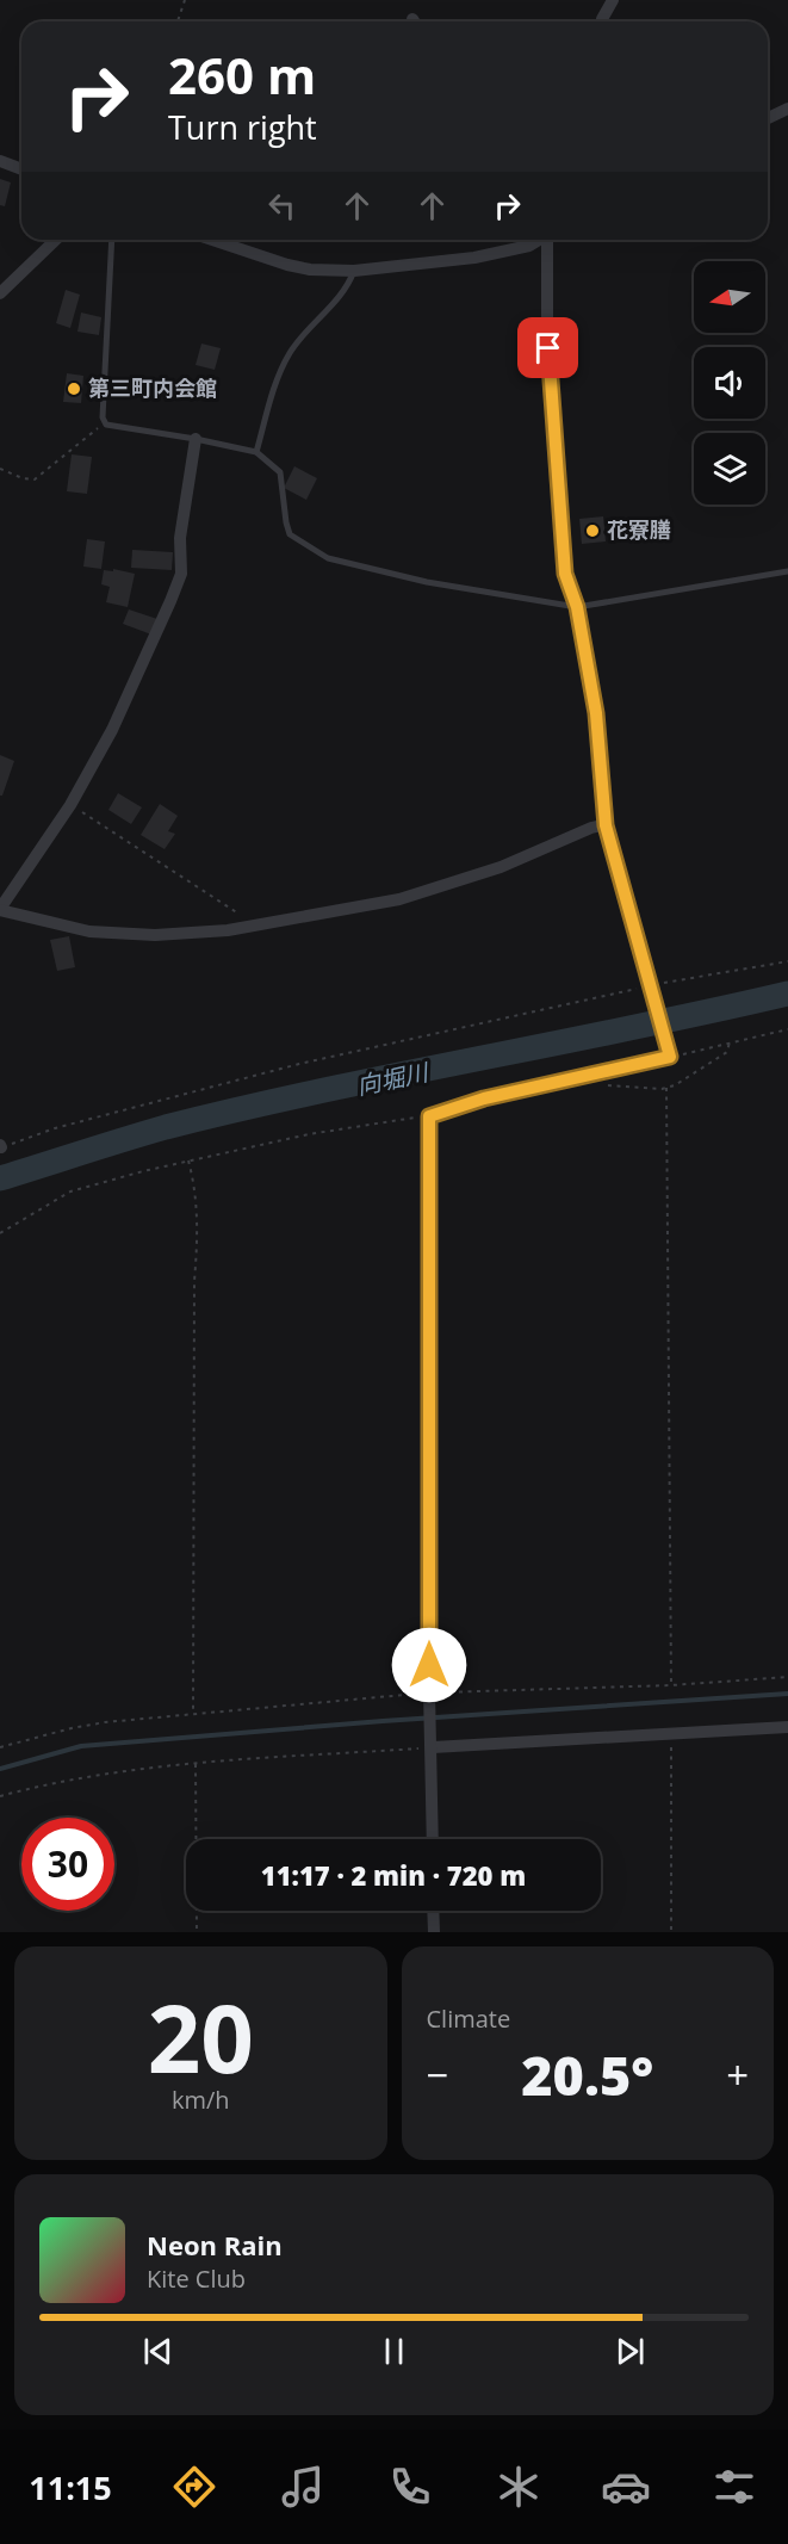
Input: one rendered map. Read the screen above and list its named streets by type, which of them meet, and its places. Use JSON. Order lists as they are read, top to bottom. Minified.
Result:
{"water":["向堀川"],"places":["第三町内会館","花寮膳"],"north":"left","page":{"turn":["260 m","Turn right"],"limit":"30","trip":"11:17 · 2 min · 720 m","tile":[["20","km/h"],"Climate"],"heat":["−","20.5°","+"],"song":["Neon Rain","Kite Club"],"tabs":"11:15"}}
